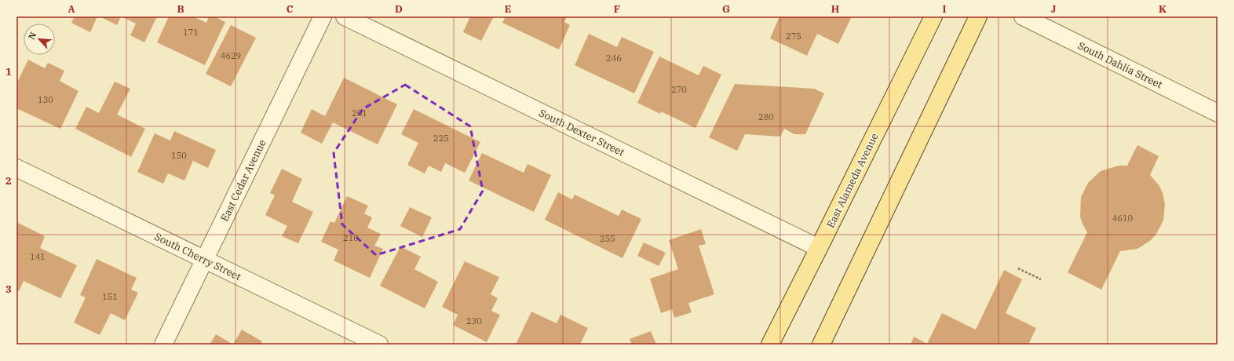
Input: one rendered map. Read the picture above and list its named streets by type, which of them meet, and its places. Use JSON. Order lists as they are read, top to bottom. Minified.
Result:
{"streets":{"main road":["East Alameda Avenue"],"street":["South Dahlia Street","South Dexter Street","East Cedar Avenue","South Cherry Street"]},"crossings":[["South Dexter Street","East Alameda Avenue"],["East Cedar Avenue","South Cherry Street"]],"house_numbers":["171","275","4629","246","270","130","201","280","225","150","4610","210","255","141","151","230"],"north":"top left","grid":{"columns":["A","B","C","D","E","F","G","H","I","J","K"],"rows":["1","2","3"]}}
